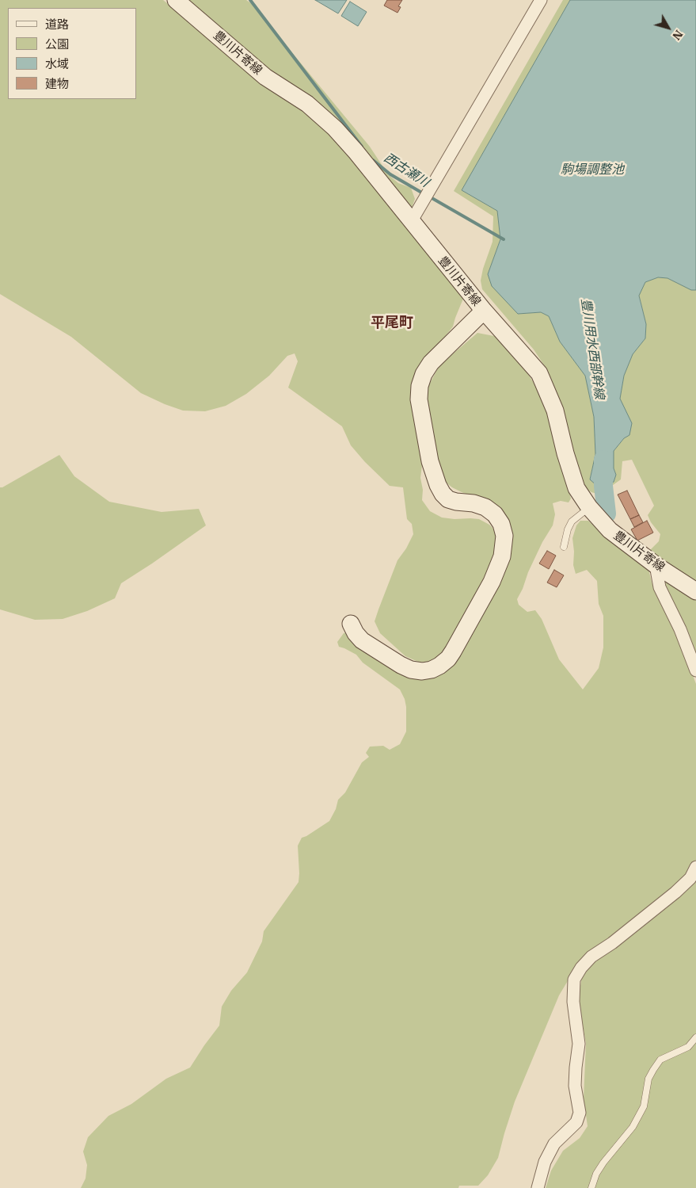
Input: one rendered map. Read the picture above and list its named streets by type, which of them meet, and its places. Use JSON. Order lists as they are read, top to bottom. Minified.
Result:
{"streets":{"main road":["豊川片寄線"]},"districts":["平尾町"],"water":["駒場調整池","西古瀬川","豊川用水西部幹線"],"legend":["道路","公園","水域","建物"],"north":"bottom right"}
